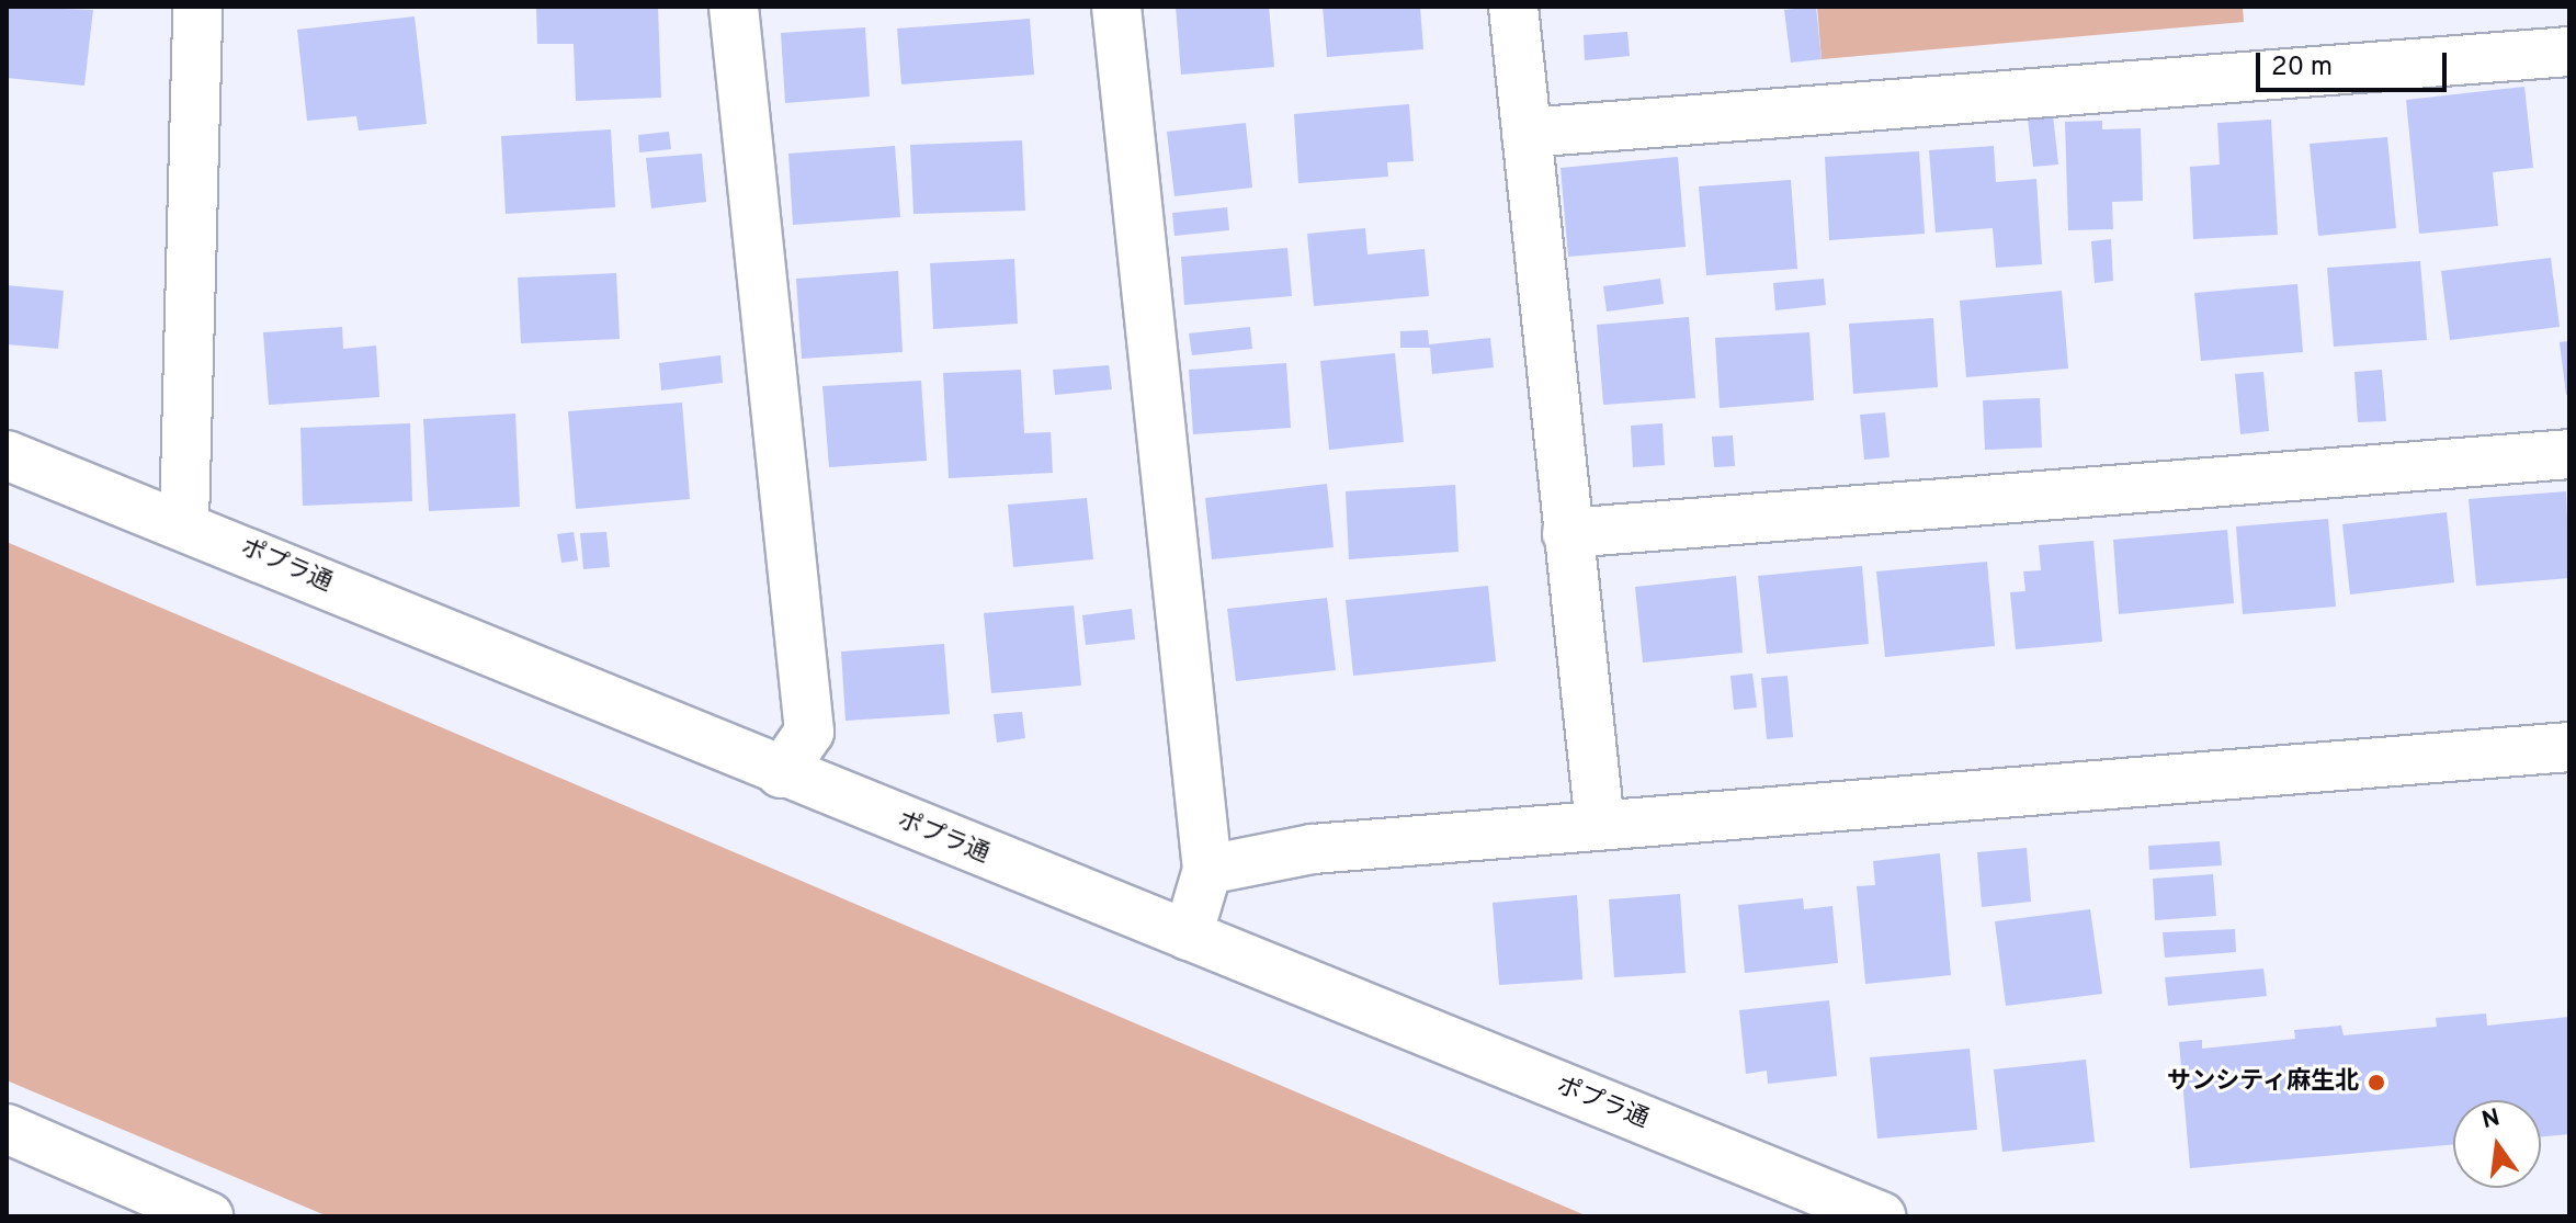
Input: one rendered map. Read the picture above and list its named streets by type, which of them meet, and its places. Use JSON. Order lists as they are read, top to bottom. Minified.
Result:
{"streets":{"street":["ポプラ通"]},"places":["サンシティ麻生北"],"scale_bar":"20 m","north":"top"}
